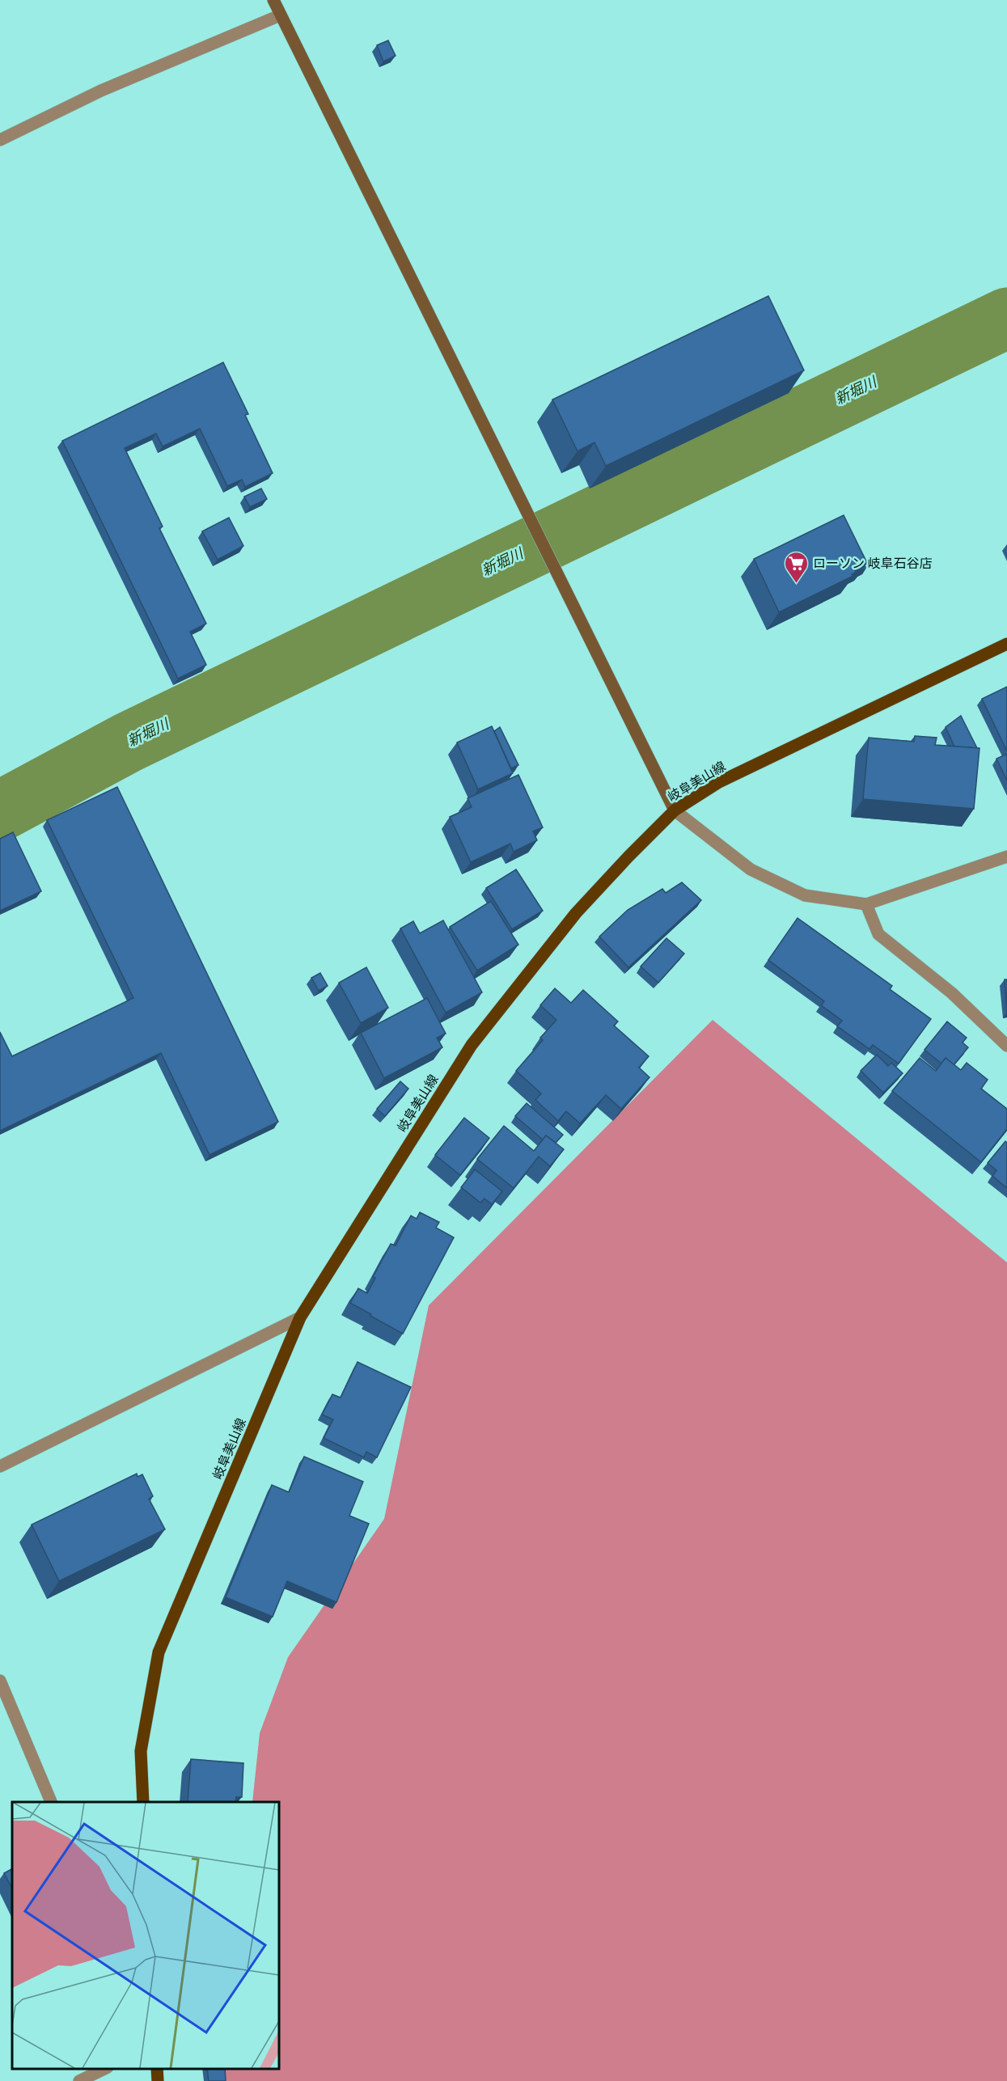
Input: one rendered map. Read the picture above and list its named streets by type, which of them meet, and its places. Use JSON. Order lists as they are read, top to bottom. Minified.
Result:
{"streets":{"main road":["岐阜美山線"]},"water":["新堀川"],"places":{"supermarket":["ローソン 岐阜石谷店"]}}
